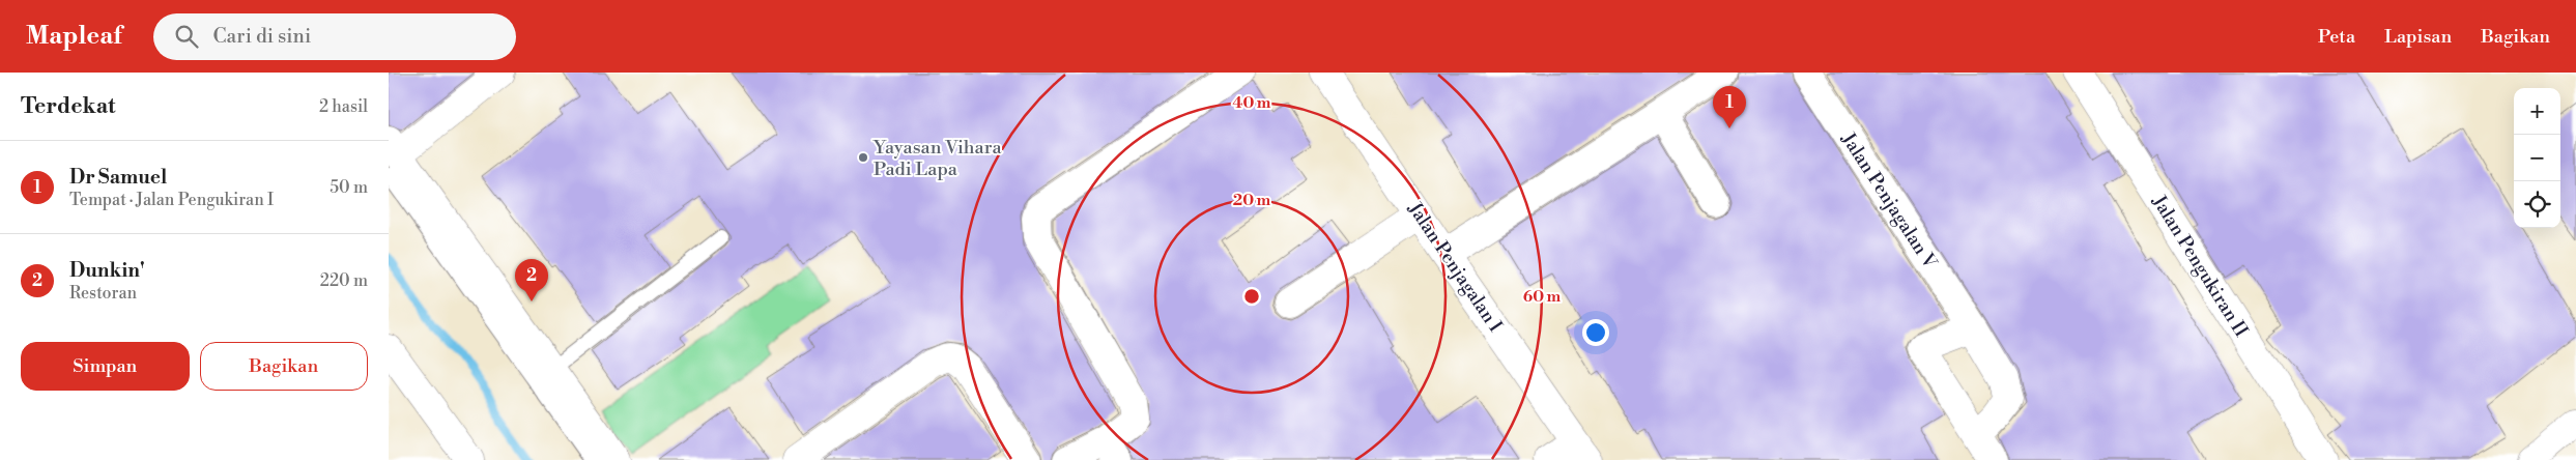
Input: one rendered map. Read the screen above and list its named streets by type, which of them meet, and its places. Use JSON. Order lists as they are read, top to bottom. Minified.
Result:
{"streets":{"street":["Jalan Penjagalan V","Jalan Pengukiran II","Jalan Penjagalan I"]},"places":["Yayasan Vihara Padi Lapa"],"page":{"header":"Mapleaf","search":"Cari di sini","nav":["Peta","Lapisan","Bagikan"],"heading":["Terdekat","2 hasil"],"pins":["1","2"],"map_buttons":["+","−"],"list":[{"mark":"1","name":"Dr Samuel","note":"Tempat · Jalan Pengukiran I","value":"50 m"},{"mark":"2","name":"Dunkin'","note":"Restoran","value":"220 m"}],"buttons":["Simpan","Bagikan"]},"rings":["40 m","20 m","60 m"]}
